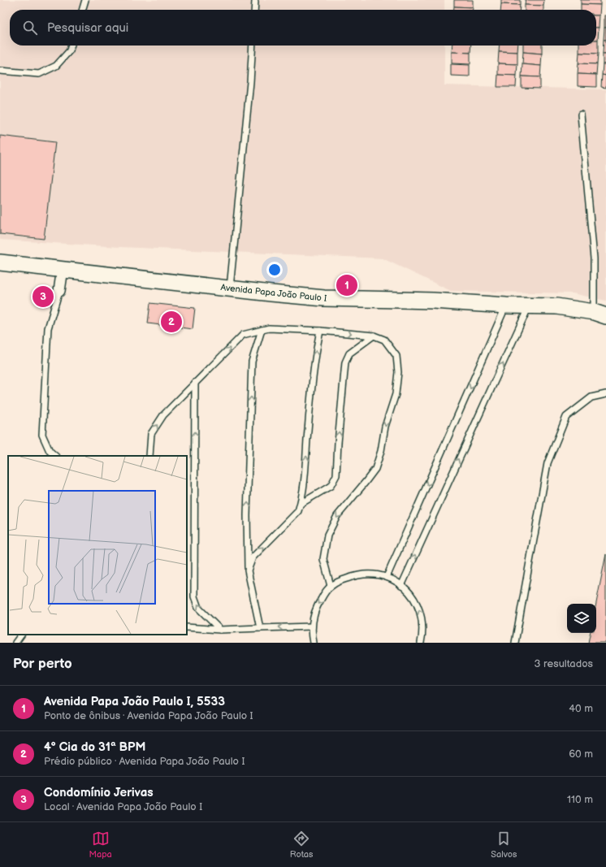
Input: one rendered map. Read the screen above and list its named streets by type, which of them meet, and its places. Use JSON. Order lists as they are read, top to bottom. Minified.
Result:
{"streets":{"main road":["Avenida Papa João Paulo I"]},"page":{"search":"Pesquisar aqui","pins":["1","3","2"],"heading":["Por perto","3 resultados"],"list":[{"mark":"1","name":"Avenida Papa João Paulo I, 5533","note":"Ponto de ônibus · Avenida Papa João Paulo I","value":"40 m"},{"mark":"2","name":"4º Cia do 31ª BPM","note":"Prédio público · Avenida Papa João Paulo I","value":"60 m"},{"mark":"3","name":"Condomínio Jerivas","note":"Local · Avenida Papa João Paulo I","value":"110 m"}],"nav":["Mapa","Rotas","Salvos"]}}
